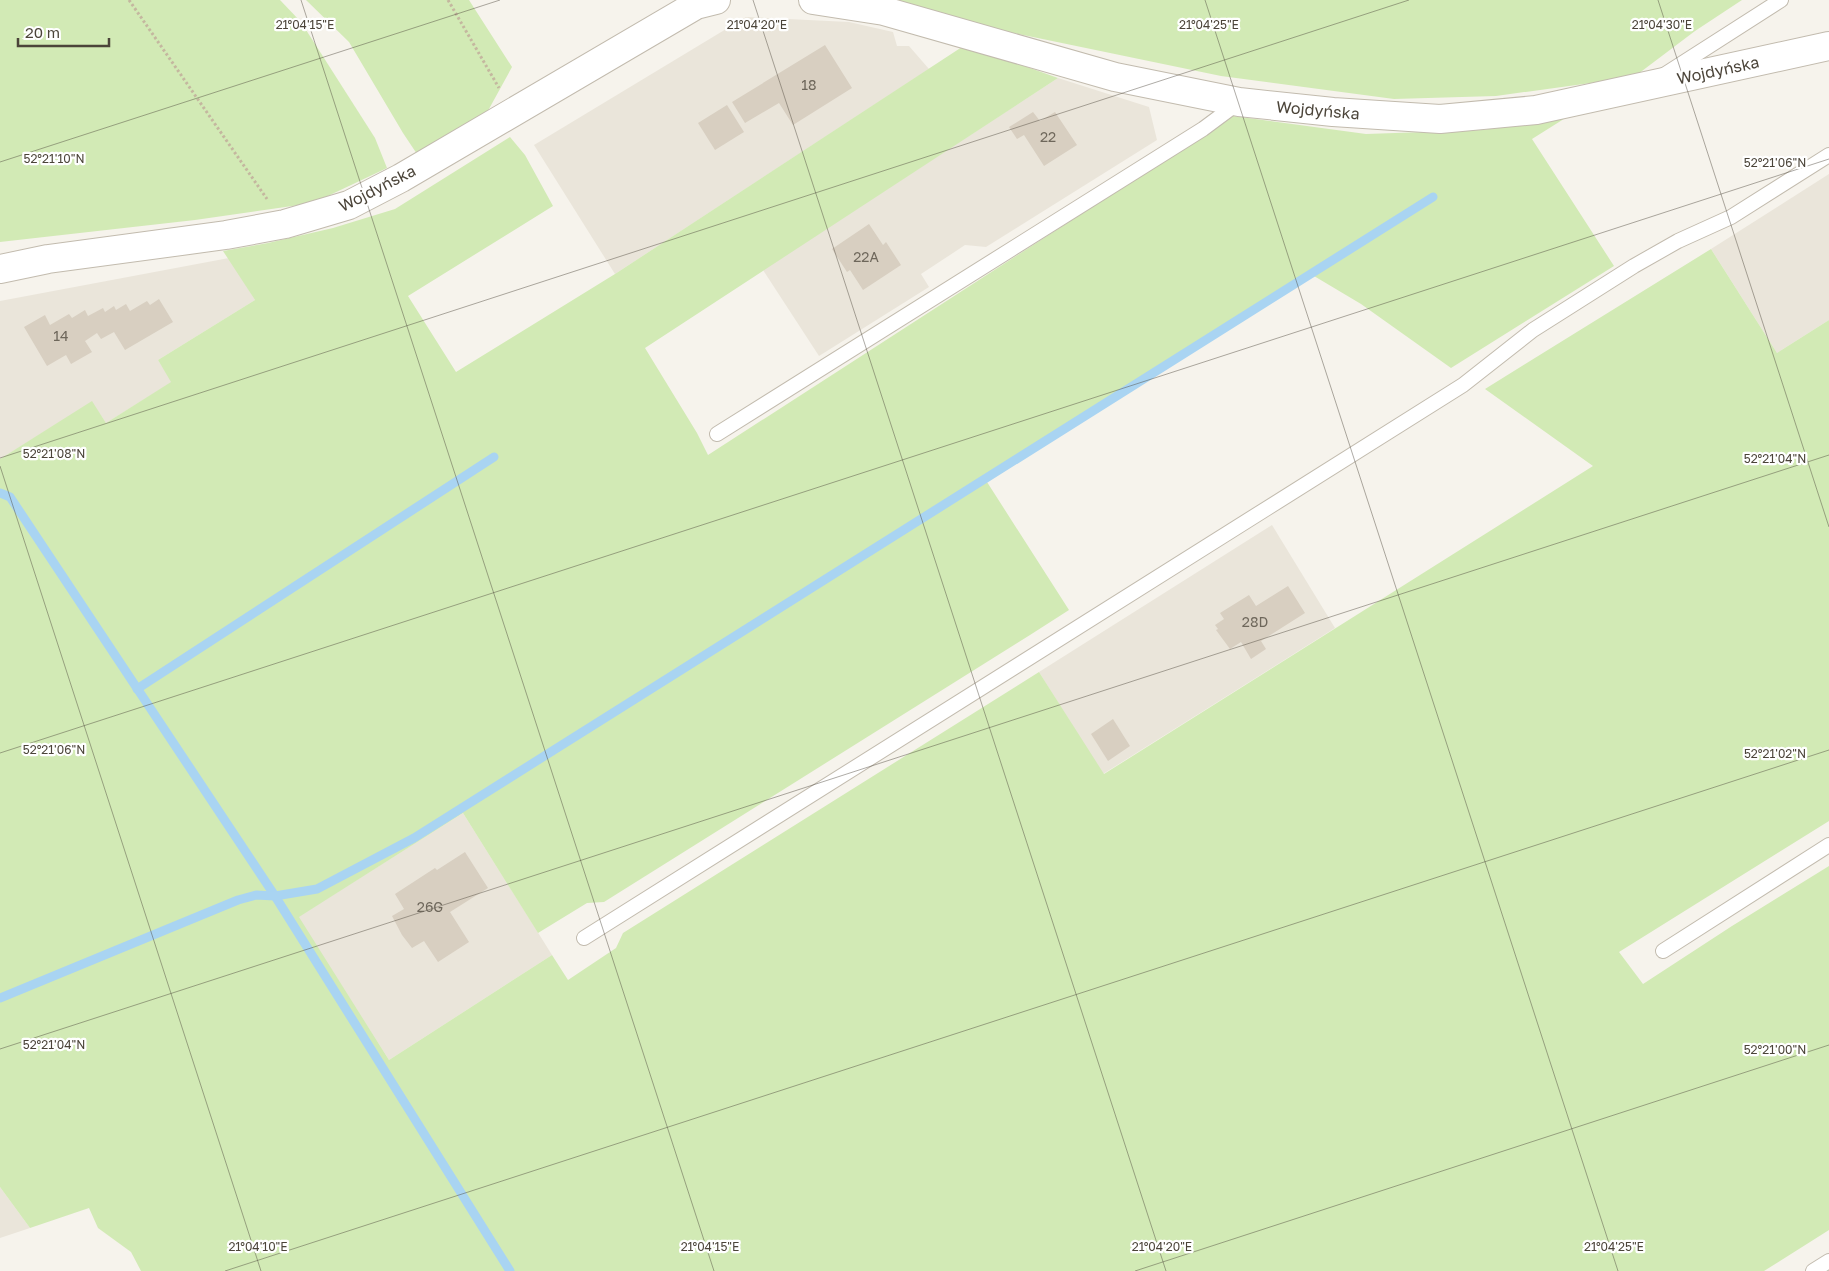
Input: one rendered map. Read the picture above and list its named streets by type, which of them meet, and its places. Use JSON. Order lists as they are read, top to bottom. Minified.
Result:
{"streets":{"street":["Wojdyńska"]},"house_numbers":["18","22","22A","14","28D","26G"],"scale_bar":"20 m","coordinates":["21°04'15\"E","21°04'20\"E","21°04'25\"E","21°04'30\"E","52°21'10\"N","52°21'06\"N","52°21'08\"N","52°21'04\"N","52°21'02\"N","52°21'00\"N","21°04'10\"E"]}
